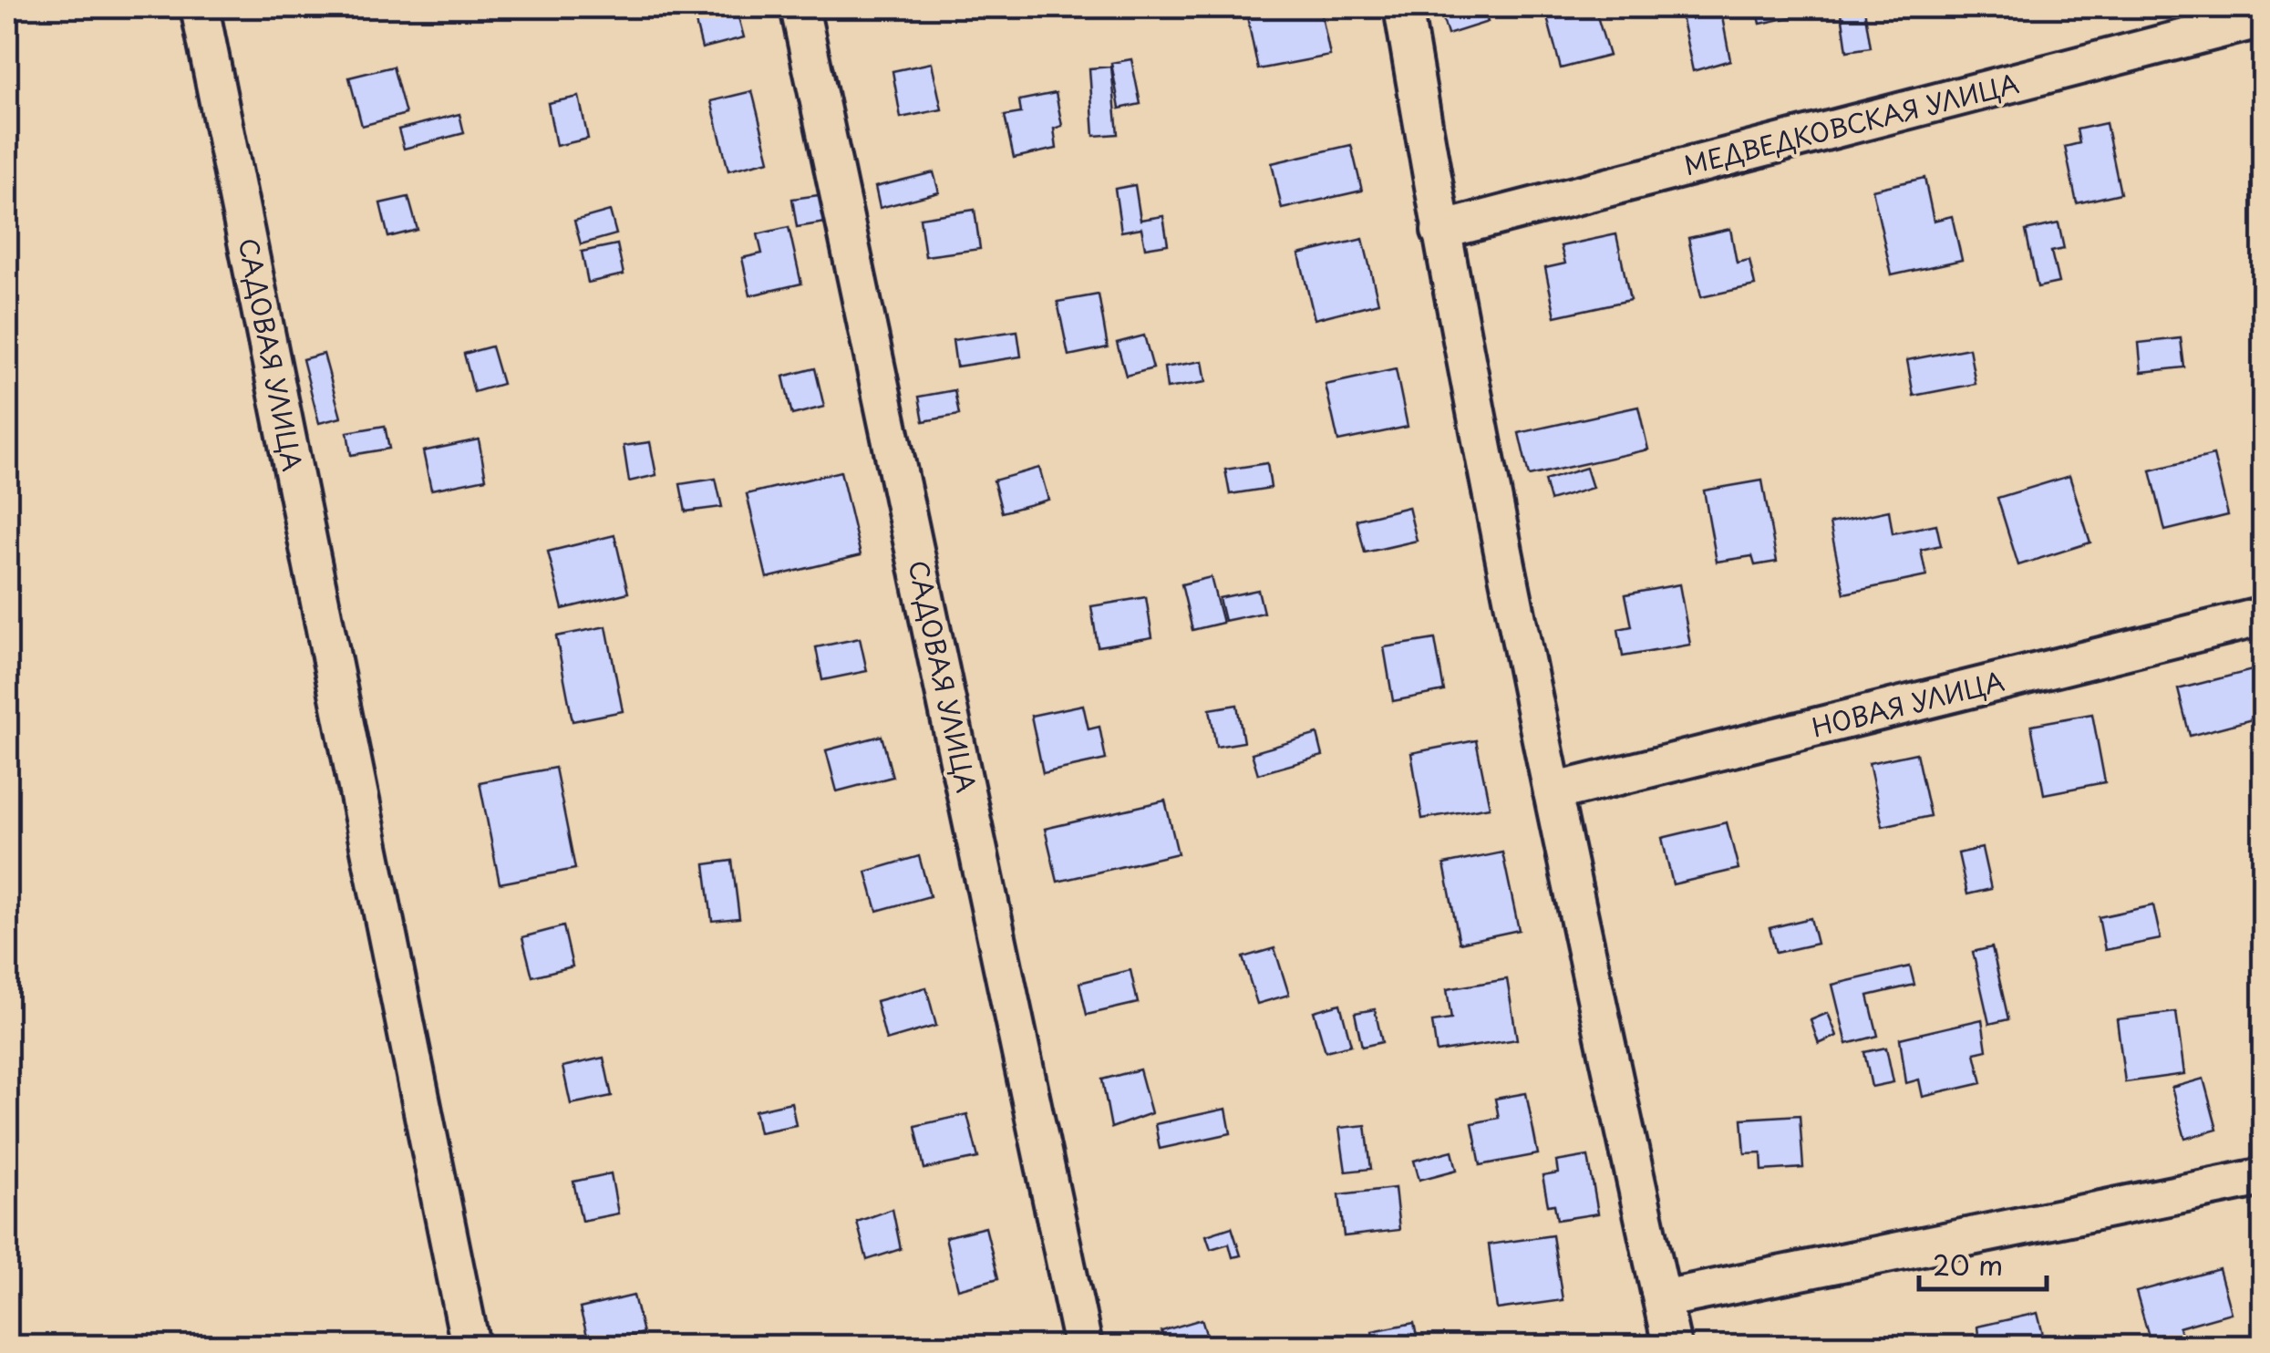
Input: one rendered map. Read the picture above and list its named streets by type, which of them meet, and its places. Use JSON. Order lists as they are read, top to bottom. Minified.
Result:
{"streets":{"street":["МЕДВЕДКОВСКАЯ УЛИЦА","САДОВАЯ УЛИЦА","НОВАЯ УЛИЦА"]},"scale_bar":"20 m"}
